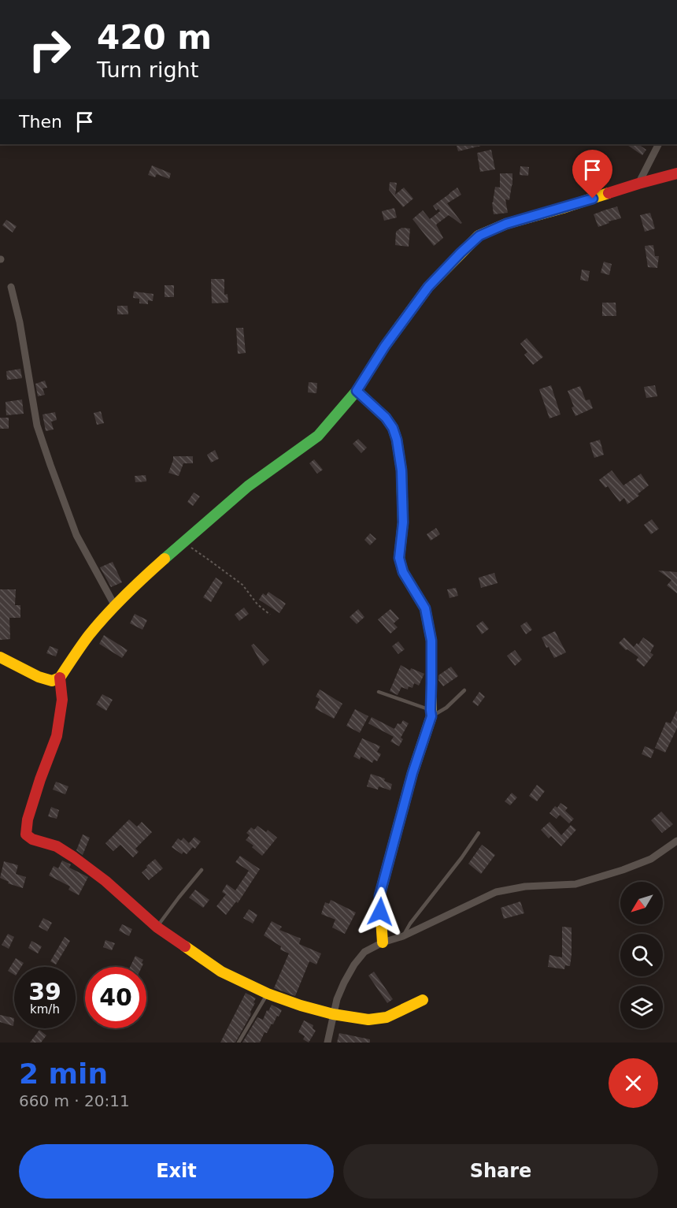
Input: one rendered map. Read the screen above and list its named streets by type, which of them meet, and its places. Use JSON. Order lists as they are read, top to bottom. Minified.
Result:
{"north":"bottom left","page":{"turn":["420 m","Turn right"],"then":"Then","speed":"39 km/h","limit":"40","heading":["2 min","660 m · 20:11"],"buttons":["Exit","Share"]}}
